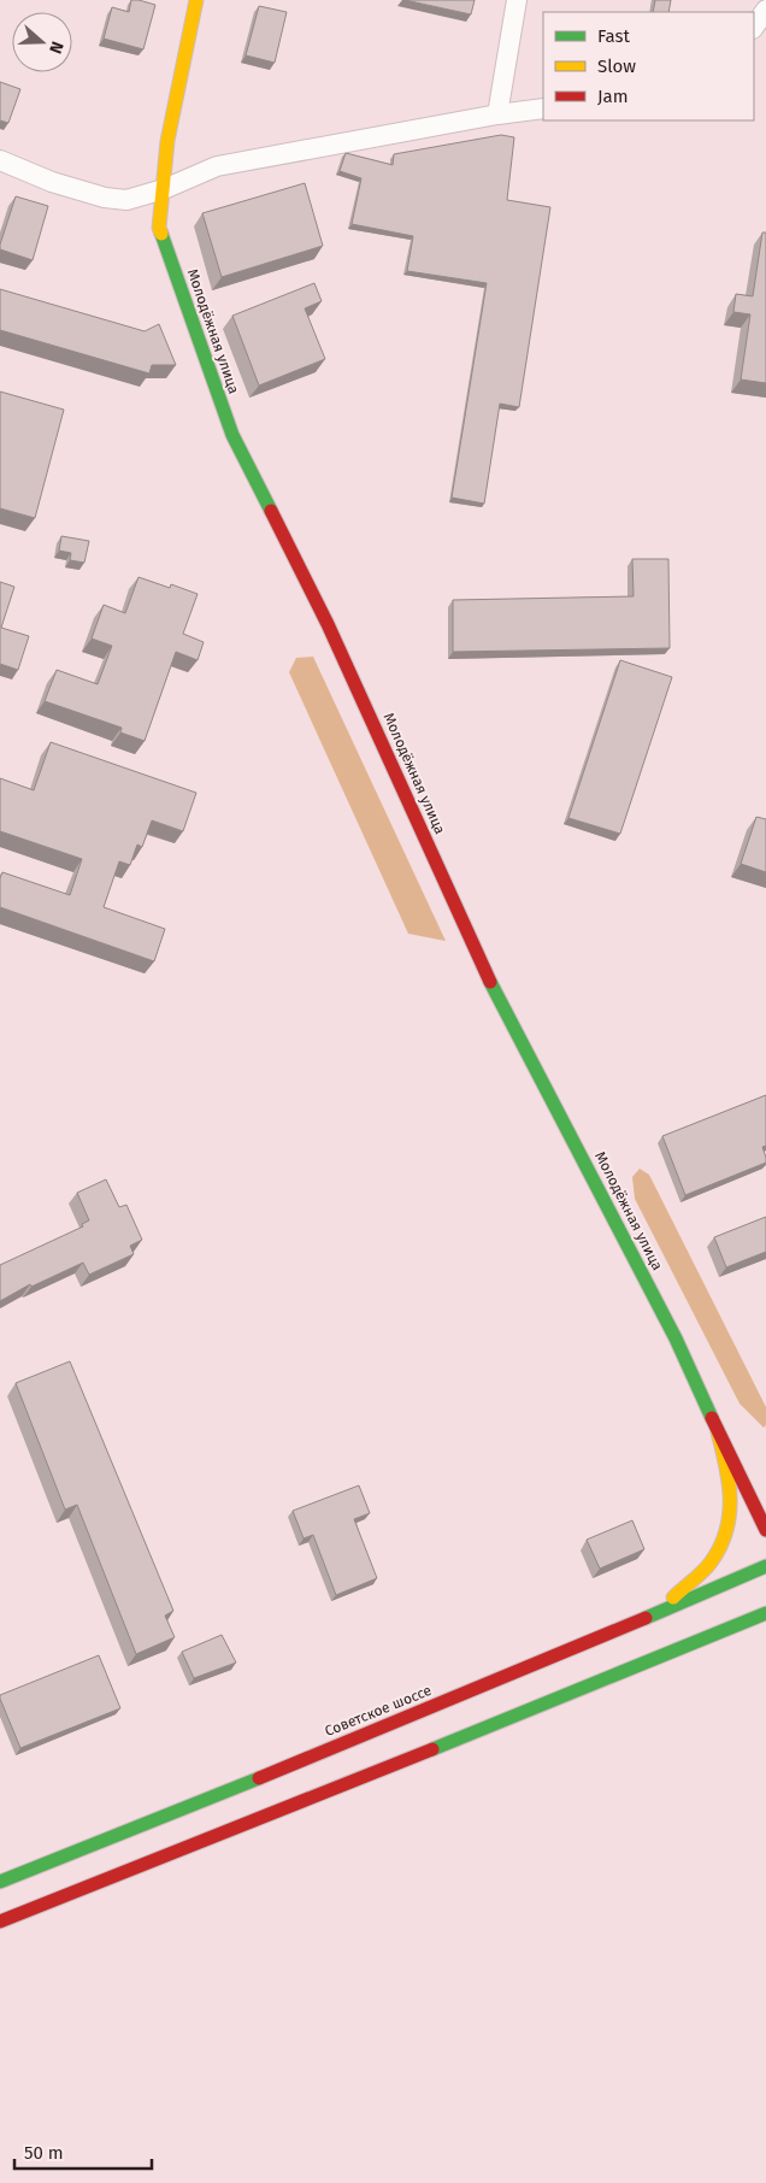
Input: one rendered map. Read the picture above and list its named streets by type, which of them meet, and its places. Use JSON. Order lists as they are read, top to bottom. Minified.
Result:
{"streets":{"main road":["Молодёжная улица","Советское шоссе"]},"legend":["Fast","Slow","Jam"],"scale_bar":"50 m","north":"right"}
